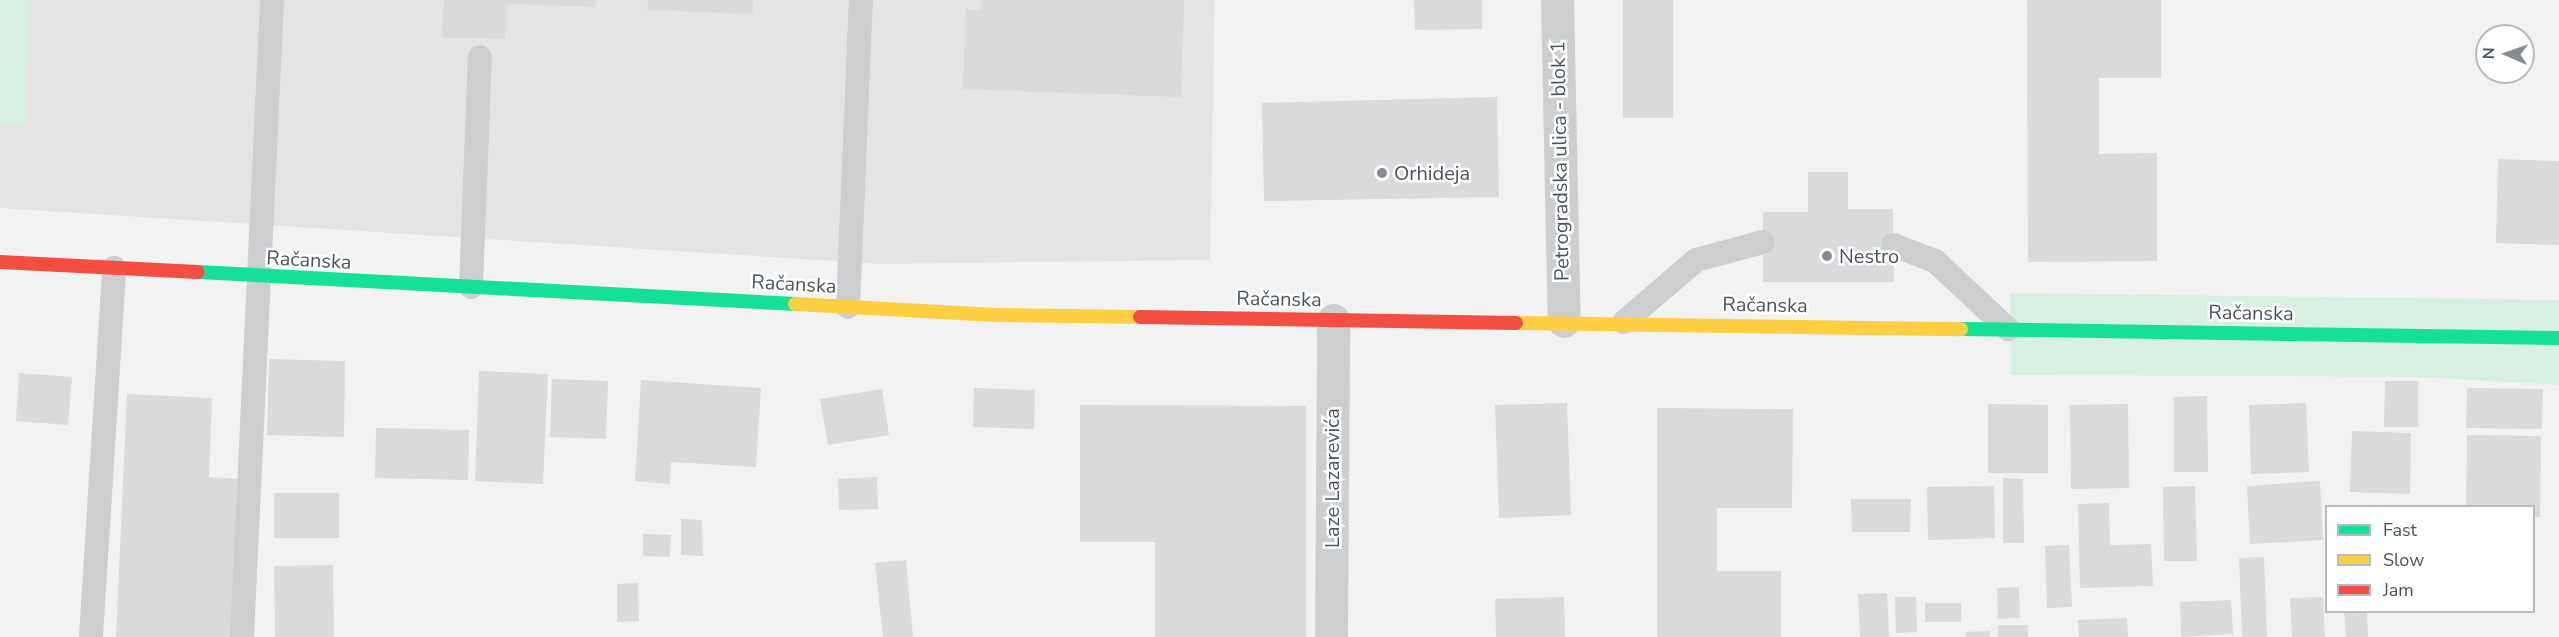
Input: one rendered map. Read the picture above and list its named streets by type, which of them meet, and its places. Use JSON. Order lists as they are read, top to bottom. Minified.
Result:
{"streets":{"main road":["Račanska"],"street":["Petrogradska ulica - blok 1","Laze Lazarevića"]},"crossings":[["Petrogradska ulica - blok 1","Račanska"],["Račanska","Laze Lazarevića"]],"places":["Orhideja","Nestro"],"legend":["Fast","Slow","Jam"],"north":"left"}
